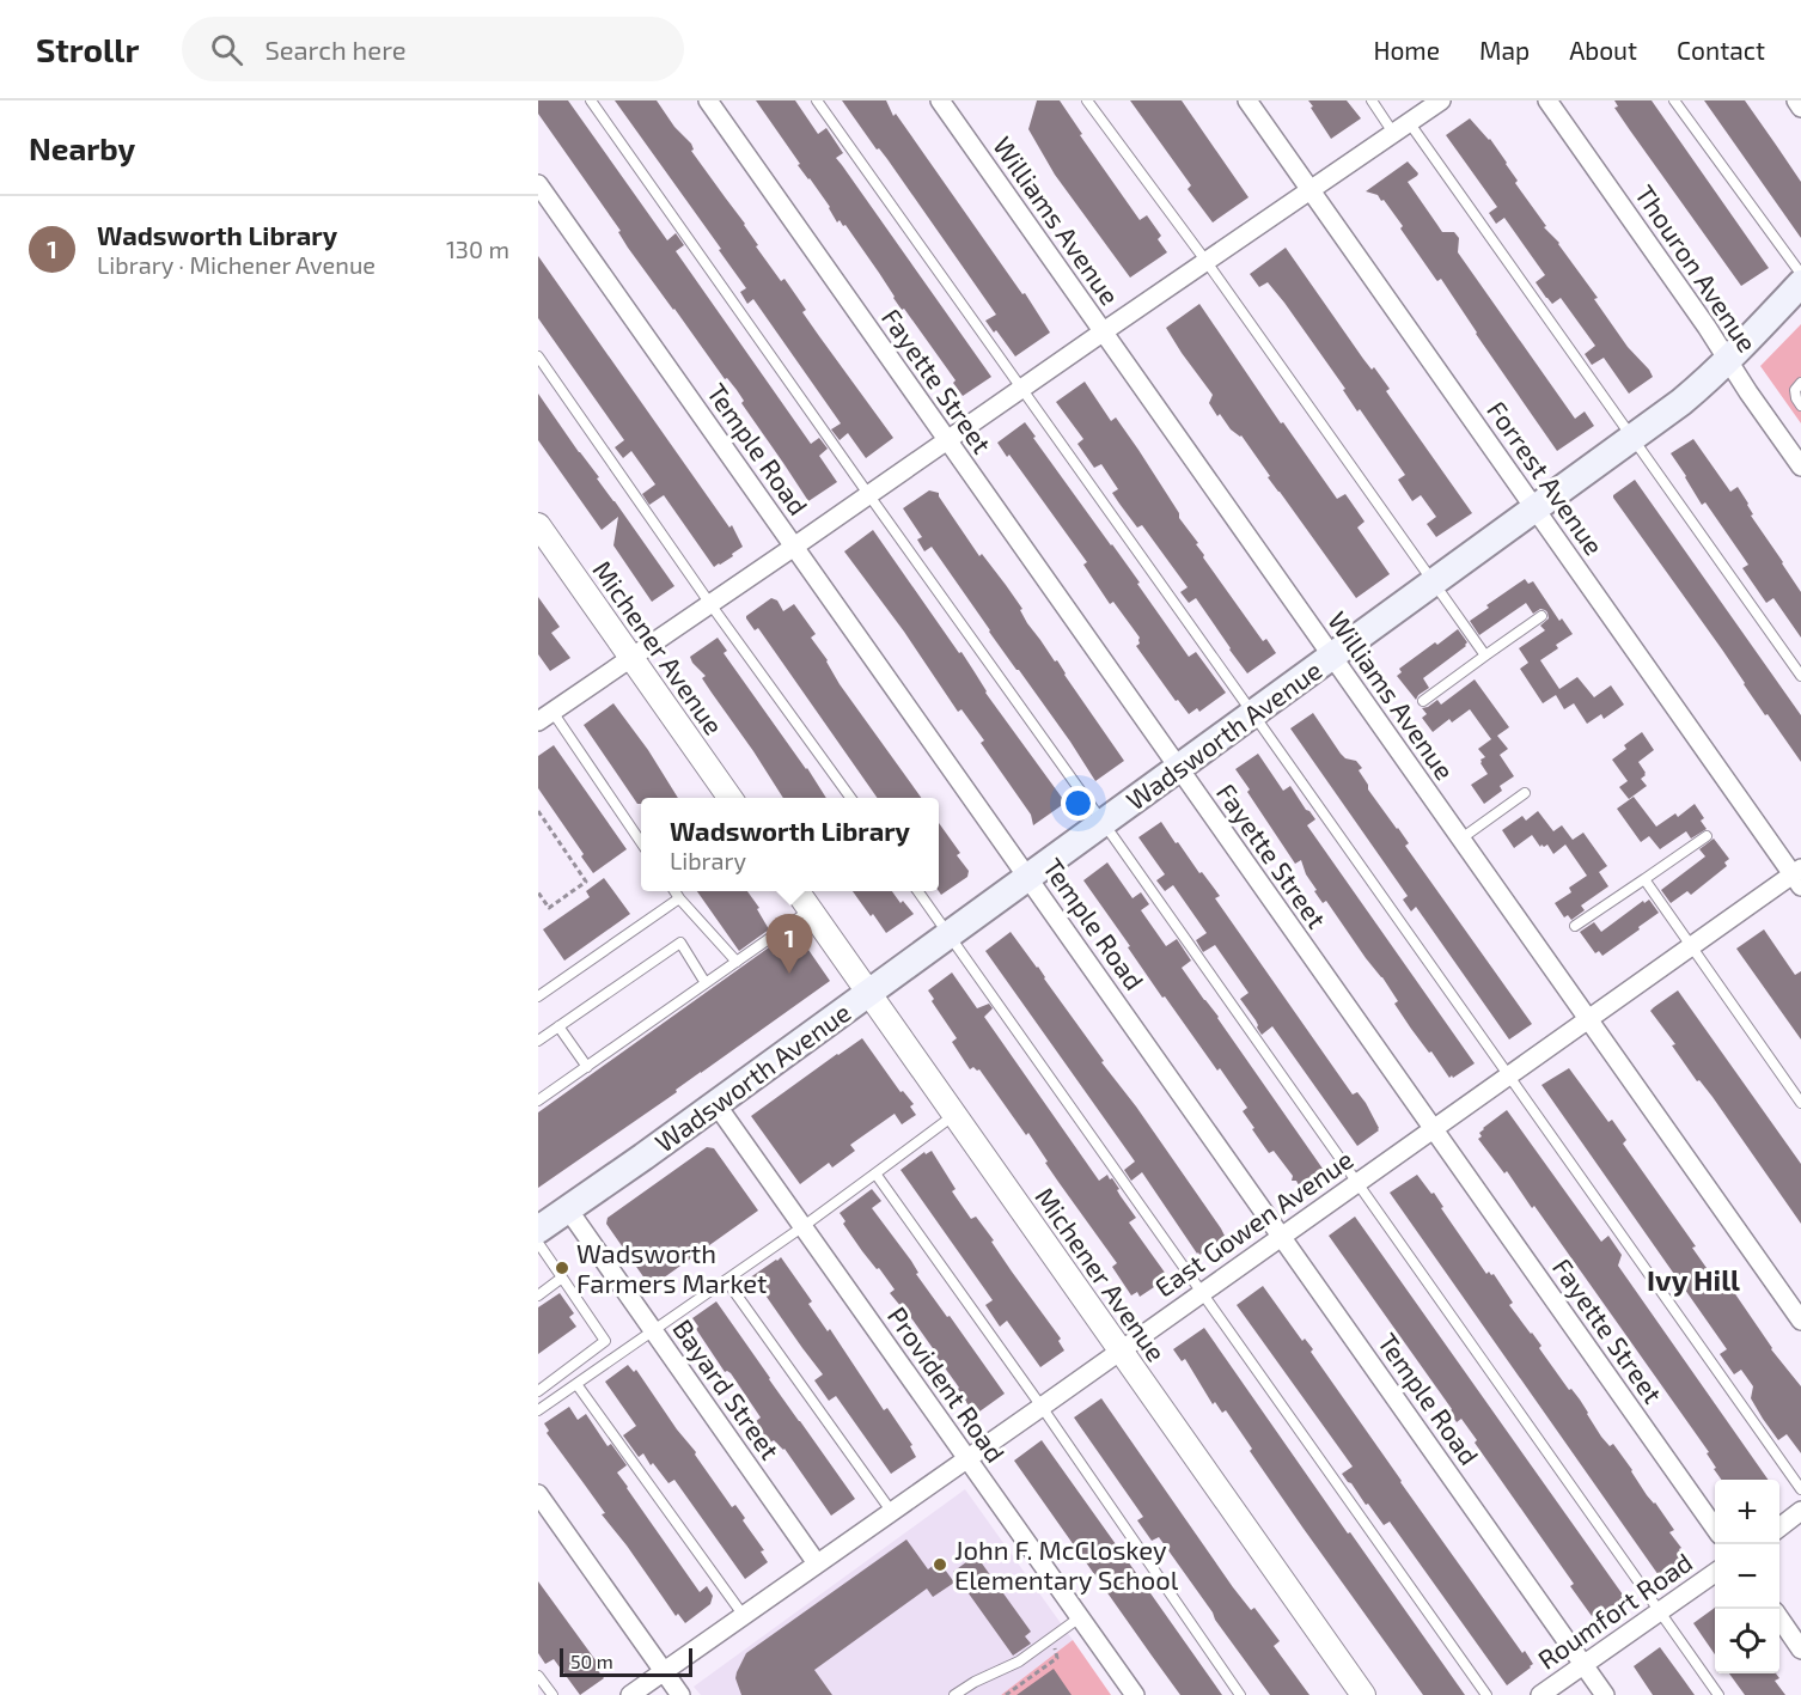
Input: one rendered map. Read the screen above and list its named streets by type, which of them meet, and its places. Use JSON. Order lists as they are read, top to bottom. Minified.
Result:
{"streets":{"main road":["Wadsworth Avenue"],"street":["Williams Avenue","Thouron Avenue","Fayette Street","Temple Road","Forrest Avenue","Michener Avenue","East Gowen Avenue","Provident Road","Bayard Street","Roumfort Road"]},"crossings":[["Williams Avenue","Wadsworth Avenue"],["Williams Avenue","East Gowen Avenue"],["Thouron Avenue","Wadsworth Avenue"],["Fayette Street","Wadsworth Avenue"],["Fayette Street","East Gowen Avenue"],["Temple Road","Wadsworth Avenue"],["Temple Road","East Gowen Avenue"],["Temple Road","Roumfort Road"],["Forrest Avenue","Wadsworth Avenue"],["Forrest Avenue","East Gowen Avenue"],["Michener Avenue","Wadsworth Avenue"],["Michener Avenue","East Gowen Avenue"],["Wadsworth Avenue","Provident Road"],["Wadsworth Avenue","Bayard Street"],["East Gowen Avenue","Provident Road"],["East Gowen Avenue","Bayard Street"]],"districts":["Ivy Hill"],"places":["Wadsworth Farmers Market","John F. McCloskey Elementary School"],"scale_bar":"50 m","page":{"header":"Strollr","search":"Search here","nav":["Home","Map","About","Contact"],"heading":"Nearby","list":[{"mark":"1","name":"Wadsworth Library","note":"Library · Michener Avenue","value":"130 m"}],"popup":["Wadsworth Library","Library"],"pins":"1","map_buttons":["+","−"],"scale":"50 m"}}
